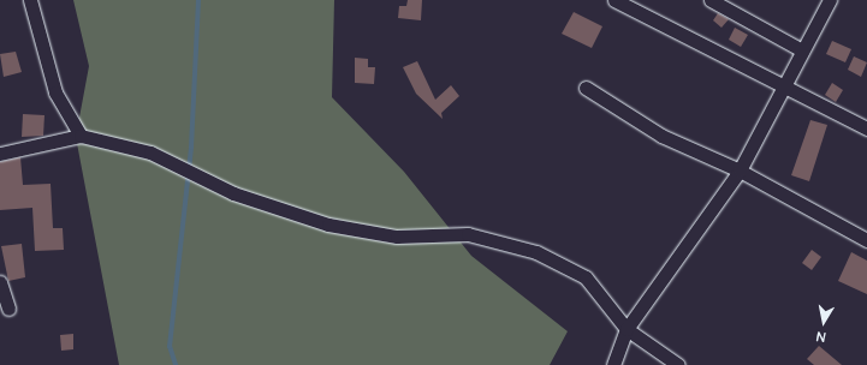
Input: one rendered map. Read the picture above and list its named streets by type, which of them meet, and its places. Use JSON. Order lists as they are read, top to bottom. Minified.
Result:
{"north":"bottom"}
